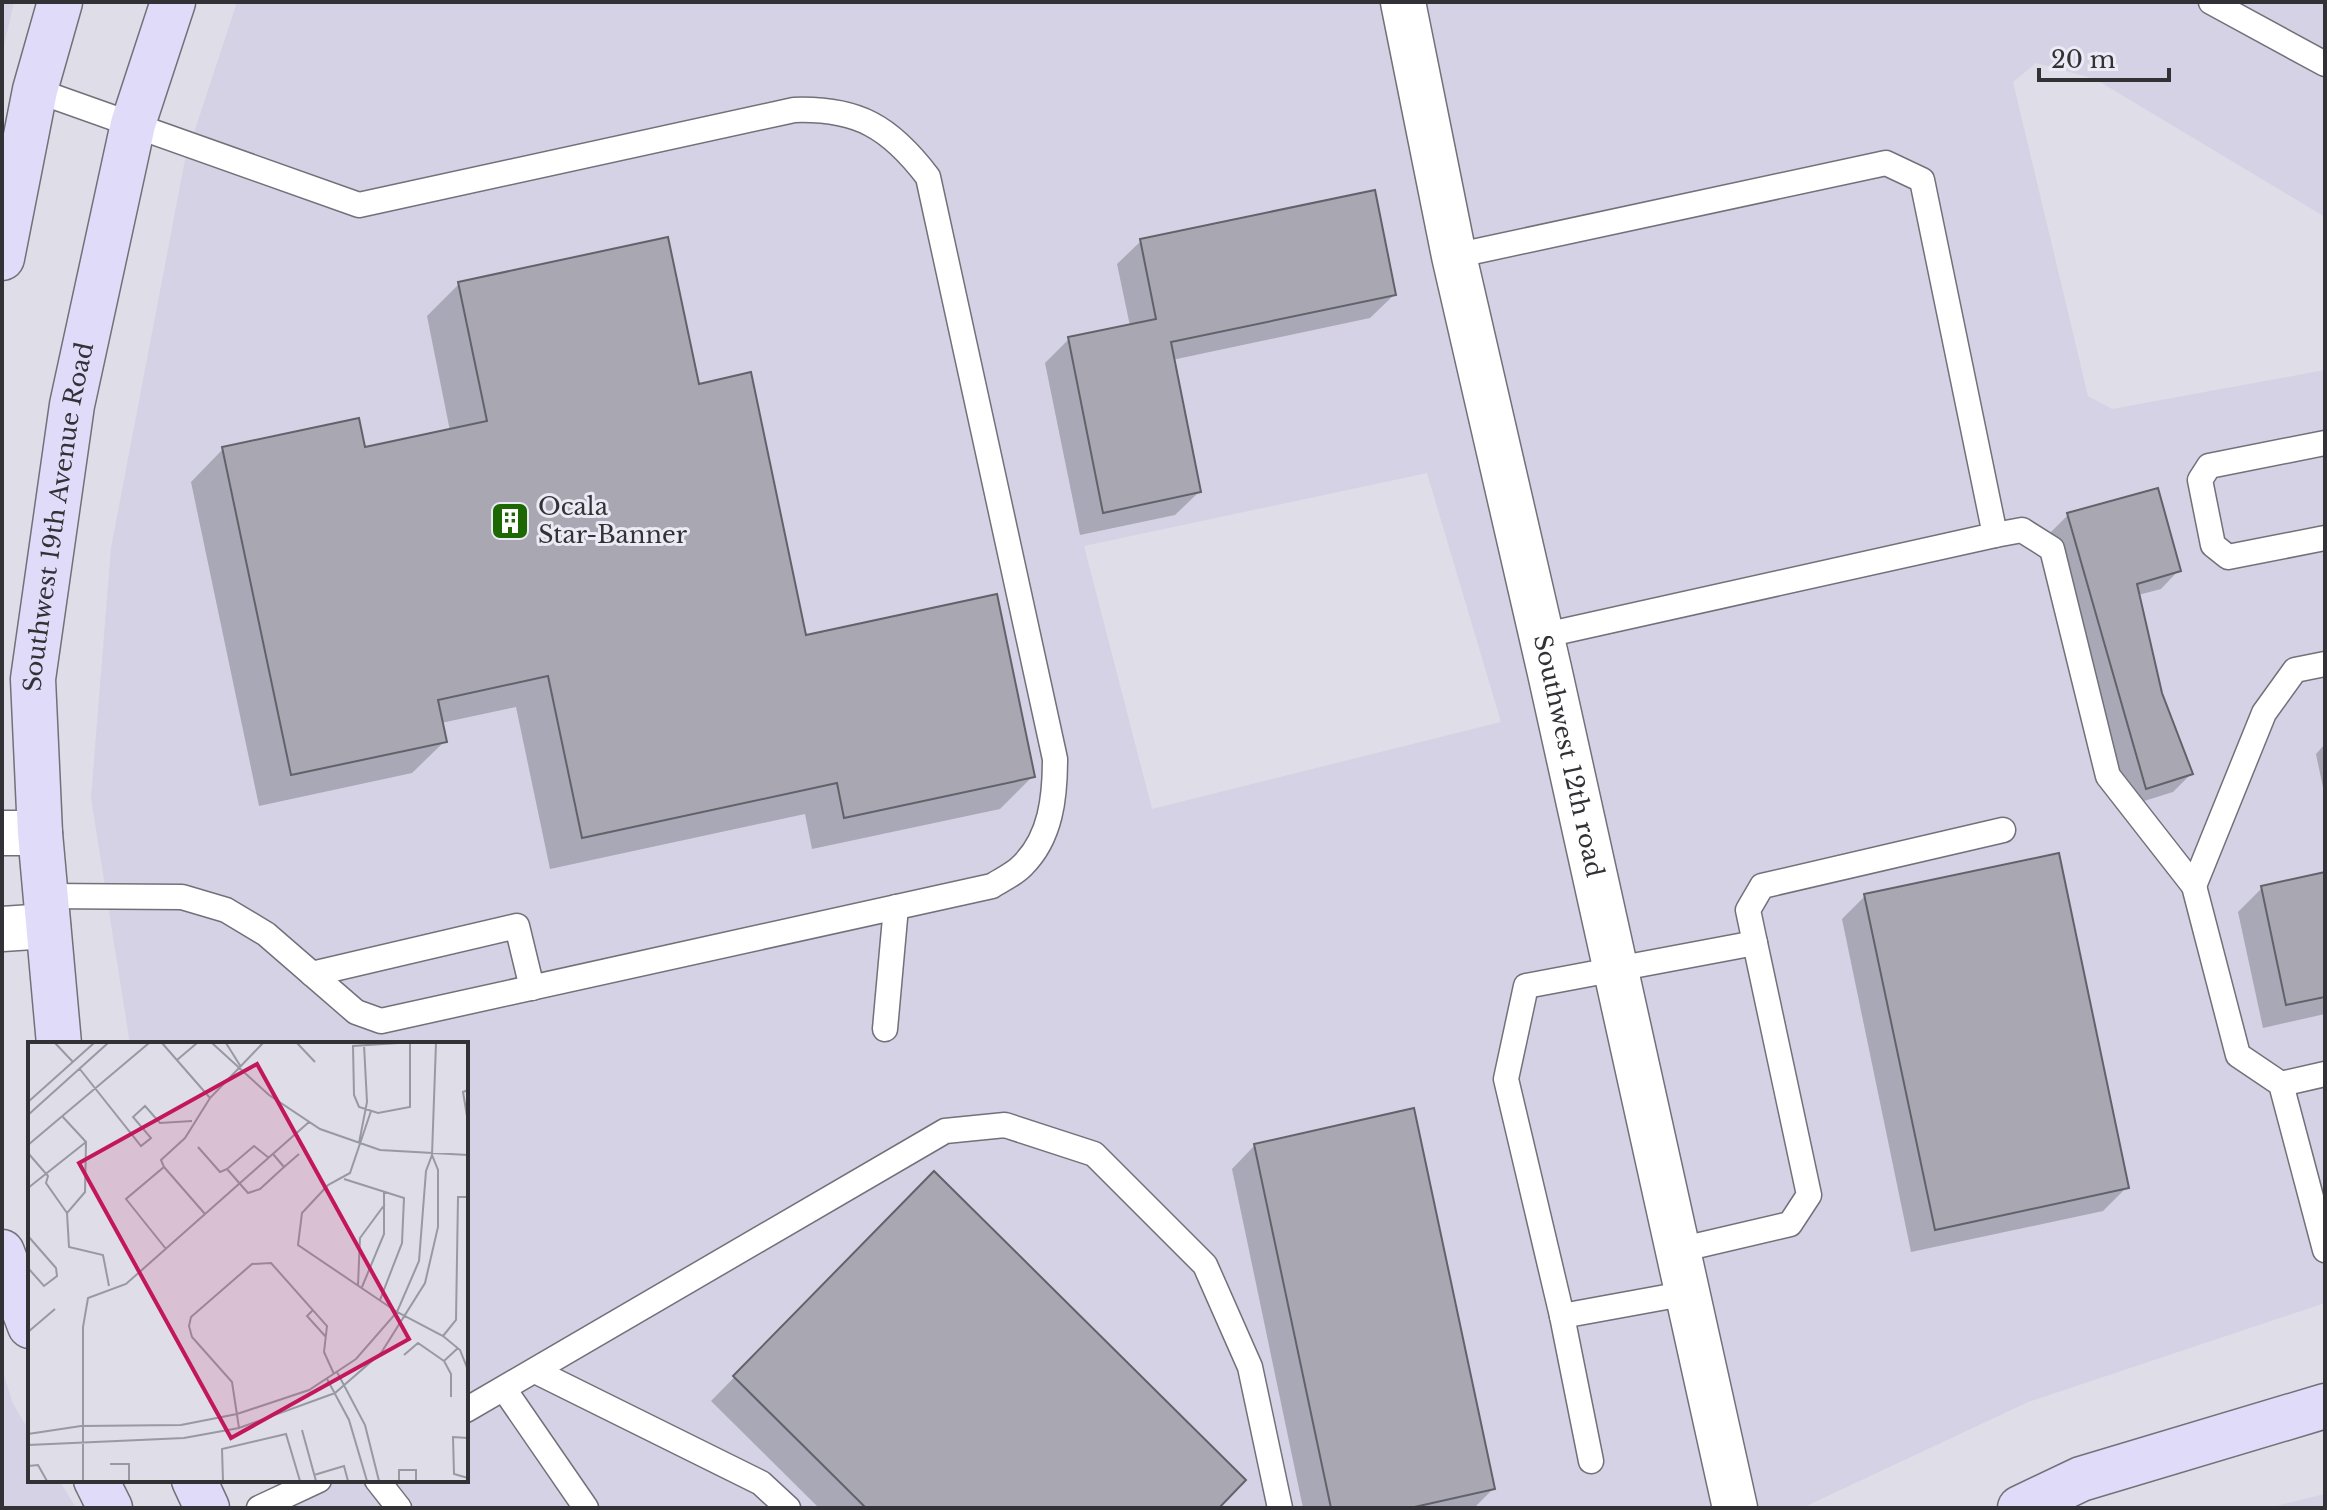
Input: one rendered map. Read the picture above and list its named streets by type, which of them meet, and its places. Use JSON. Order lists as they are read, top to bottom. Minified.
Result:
{"streets":{"main road":["Southwest 19th Avenue Road"],"street":["Southwest 12th road"]},"places":{"building":["Ocala Star-Banner"]},"scale_bar":"20 m"}
